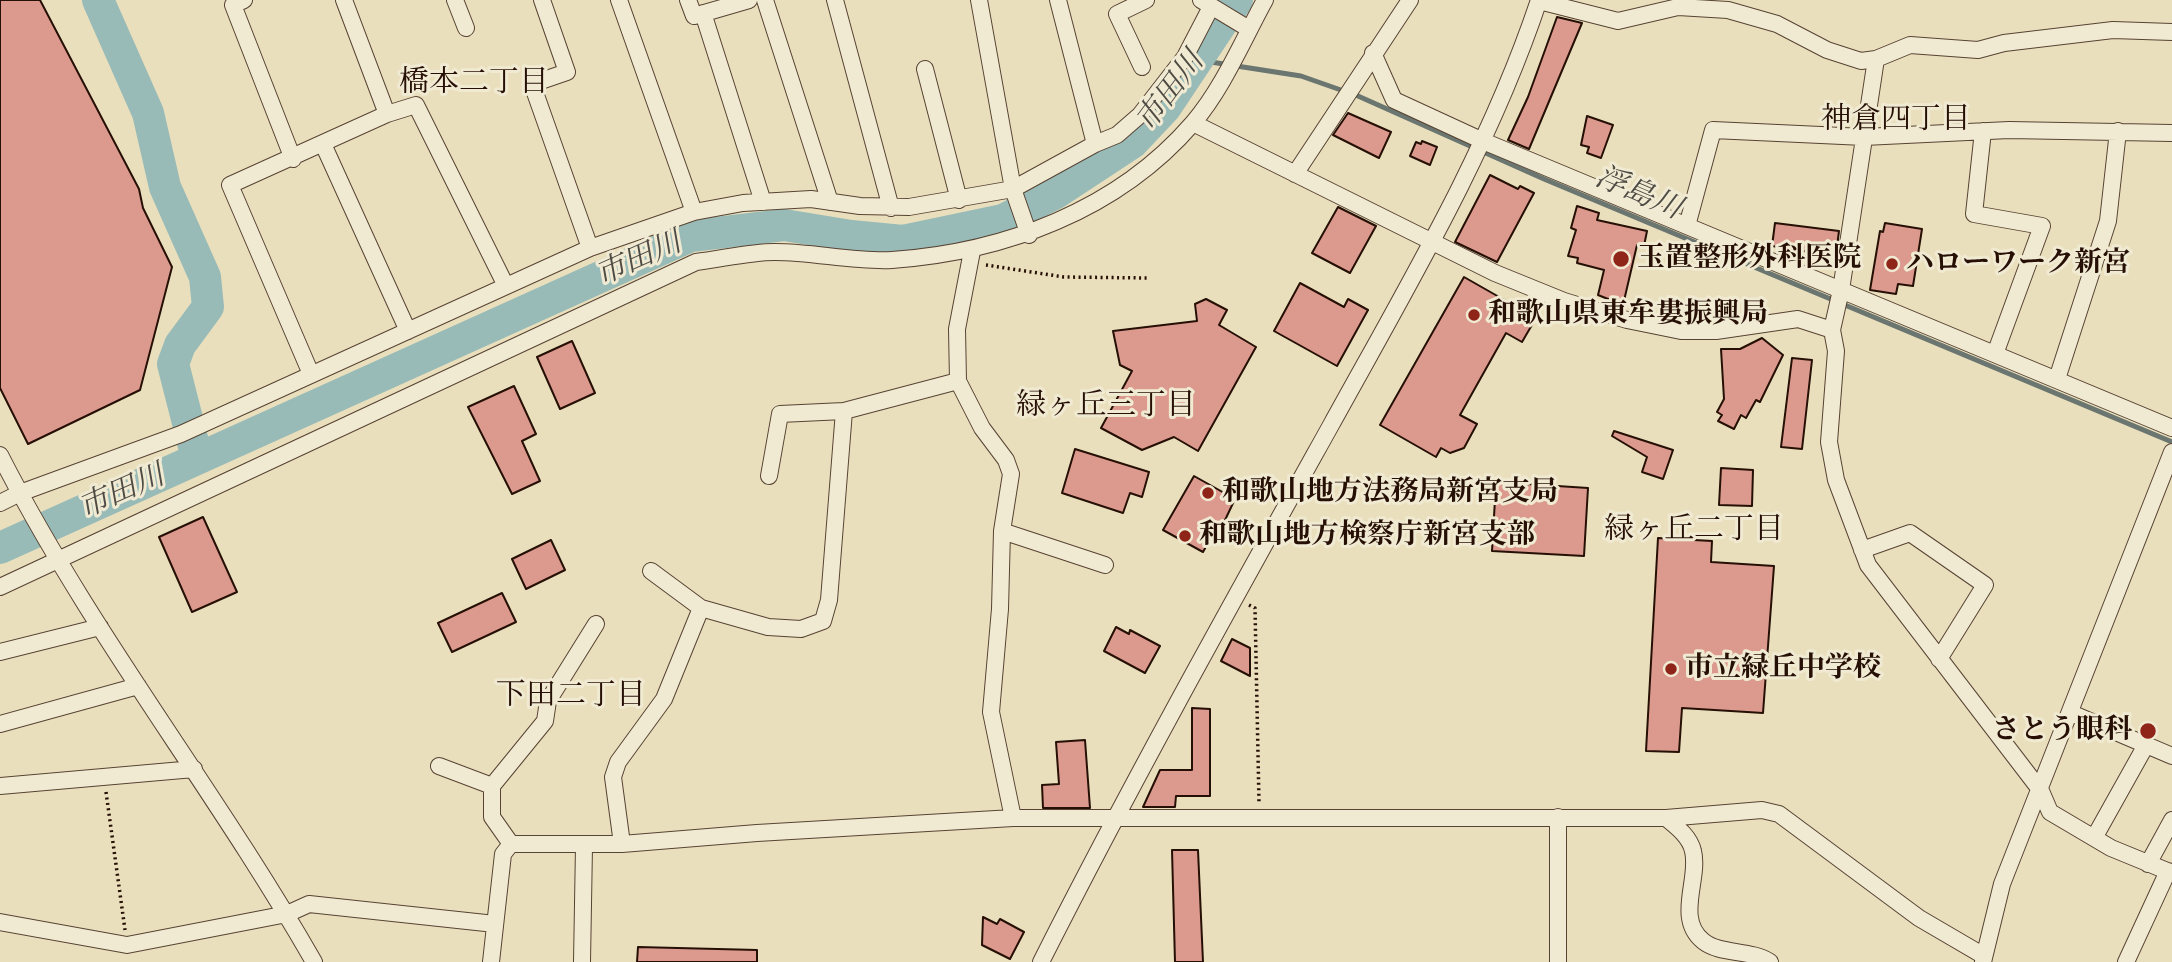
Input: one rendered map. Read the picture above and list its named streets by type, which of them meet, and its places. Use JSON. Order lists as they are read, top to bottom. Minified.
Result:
{"districts":["橋本二丁目","神倉四丁目","緑ヶ丘三丁目","緑ヶ丘二丁目","下田二丁目"],"water":["市田川","浮島川"],"places":["玉置整形外科医院","ハローワーク新宮","和歌山県東牟婁振興局","和歌山地方法務局新宮支局","和歌山地方検察庁新宮支部","市立緑丘中学校","さとう眼科"]}
